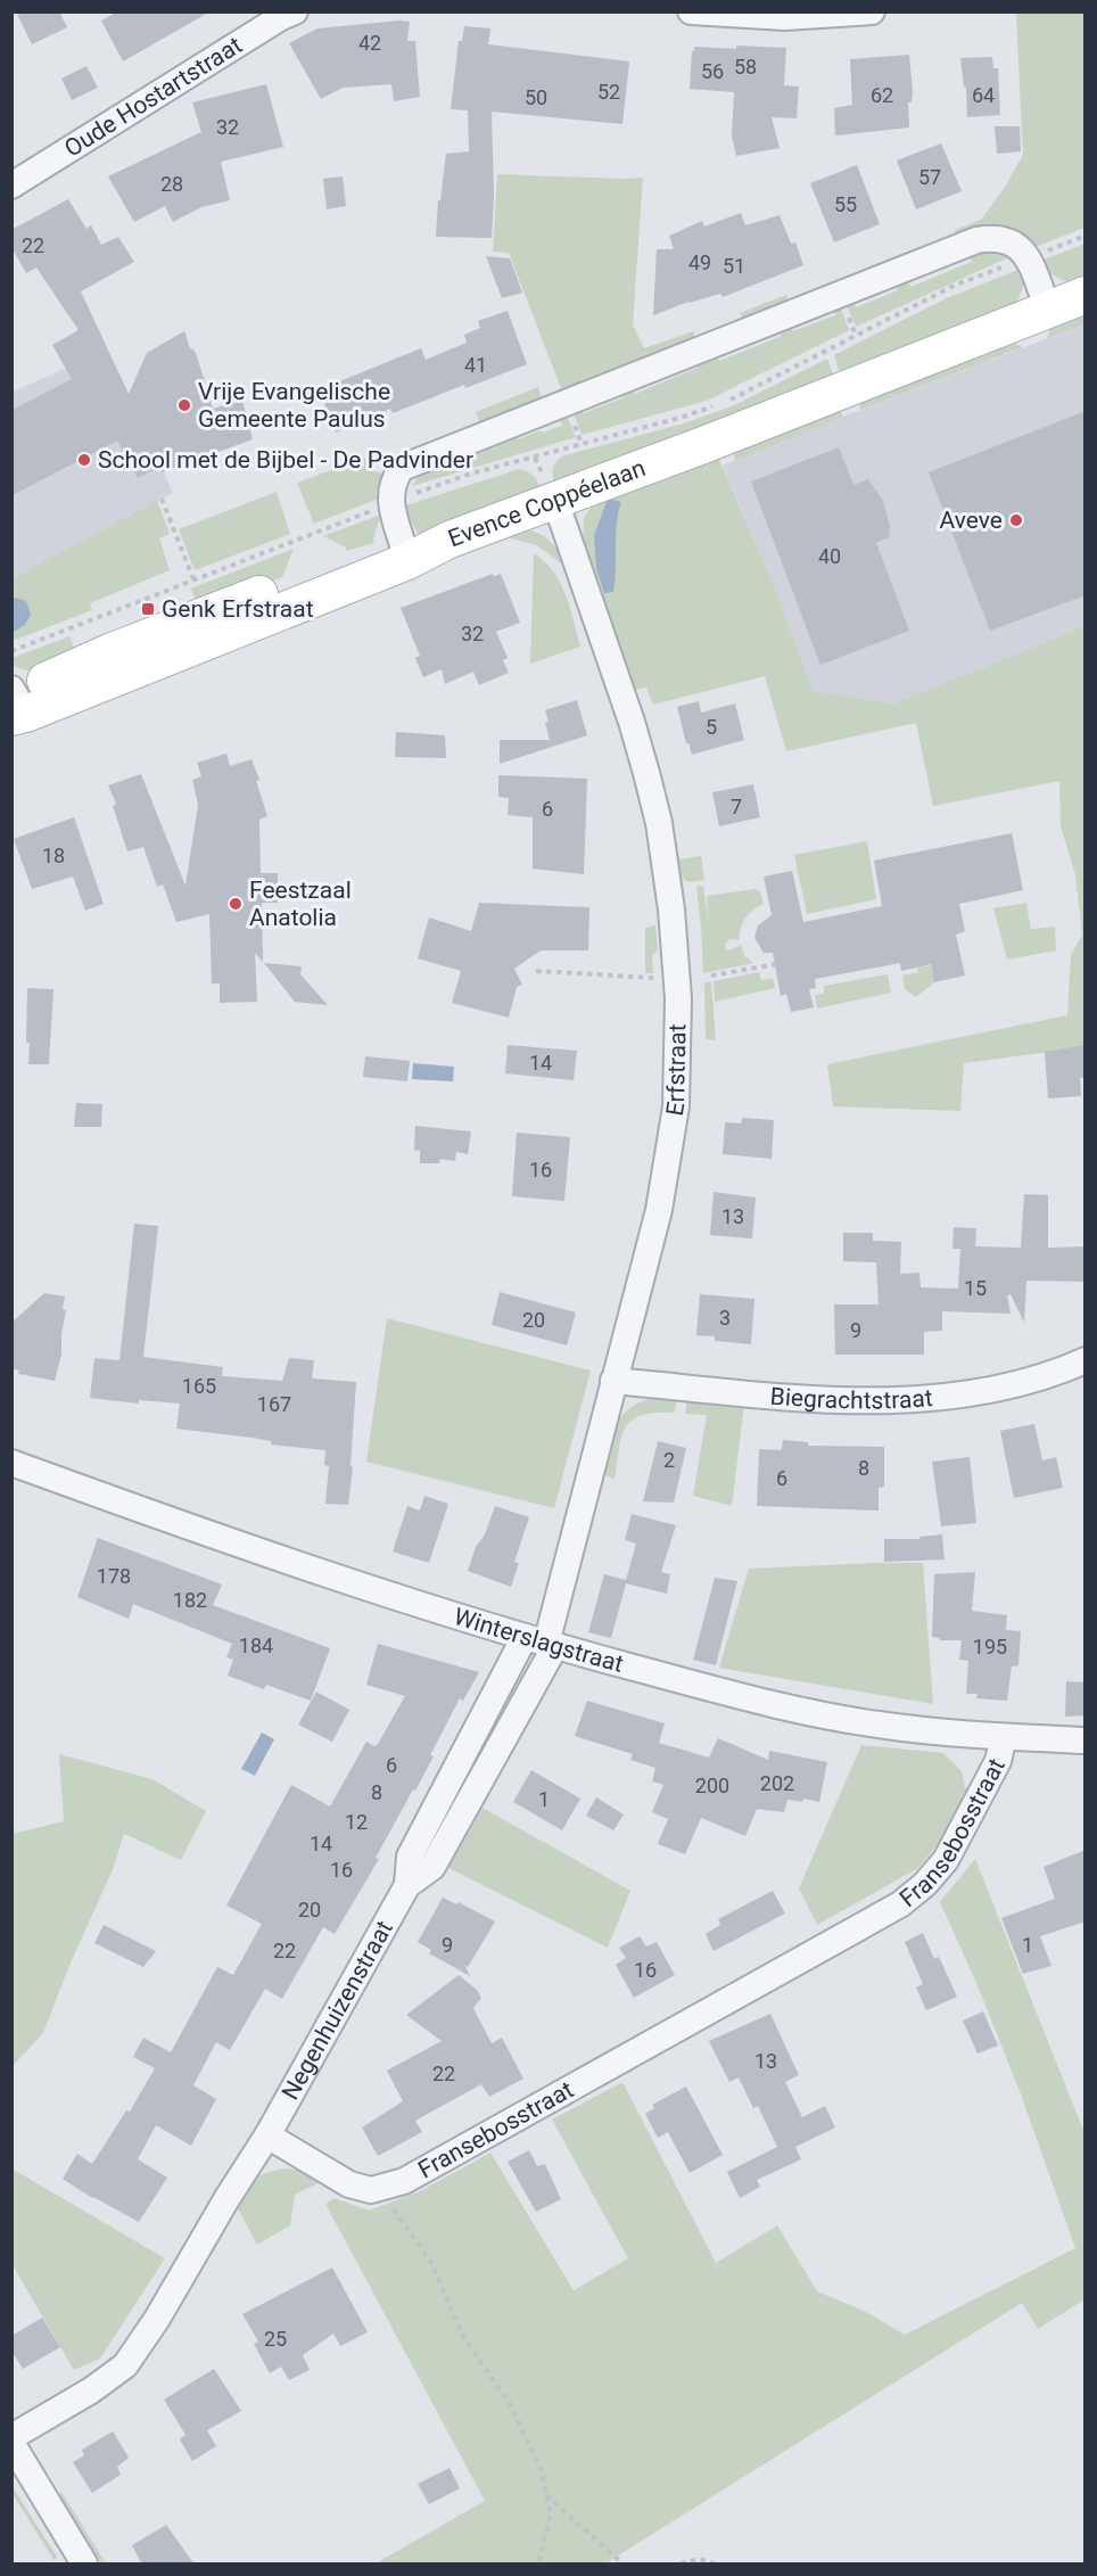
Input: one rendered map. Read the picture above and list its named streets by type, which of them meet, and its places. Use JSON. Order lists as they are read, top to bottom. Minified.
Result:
{"streets":{"street":["Oude Hostartstraat","Evence Coppéelaan","Erfstraat","Biegrachtstraat","Winterslagstraat","Fransebosstraat","Negenhuizenstraat"]},"crossings":[["Evence Coppéelaan","Erfstraat"],["Erfstraat","Biegrachtstraat"],["Erfstraat","Winterslagstraat"],["Erfstraat","Negenhuizenstraat"],["Winterslagstraat","Fransebosstraat"],["Winterslagstraat","Negenhuizenstraat"],["Fransebosstraat","Negenhuizenstraat"]],"places":{"other":["Vrije Evangelische Gemeente Paulus","School met de Bijbel - De Padvinder","Aveve","Feestzaal Anatolia"],"transit":["Genk Erfstraat"]},"house_numbers":["42","58","56","52","62","64","50","32","57","28","55","22","49","51","41","40","32","5","7","6","18","14","16","13","15","3","20","9","165","167","2","8","6","178","182","184","195","6","202","200","8","1","12","14","16","20","9","1","22","16","13","22","25"]}
